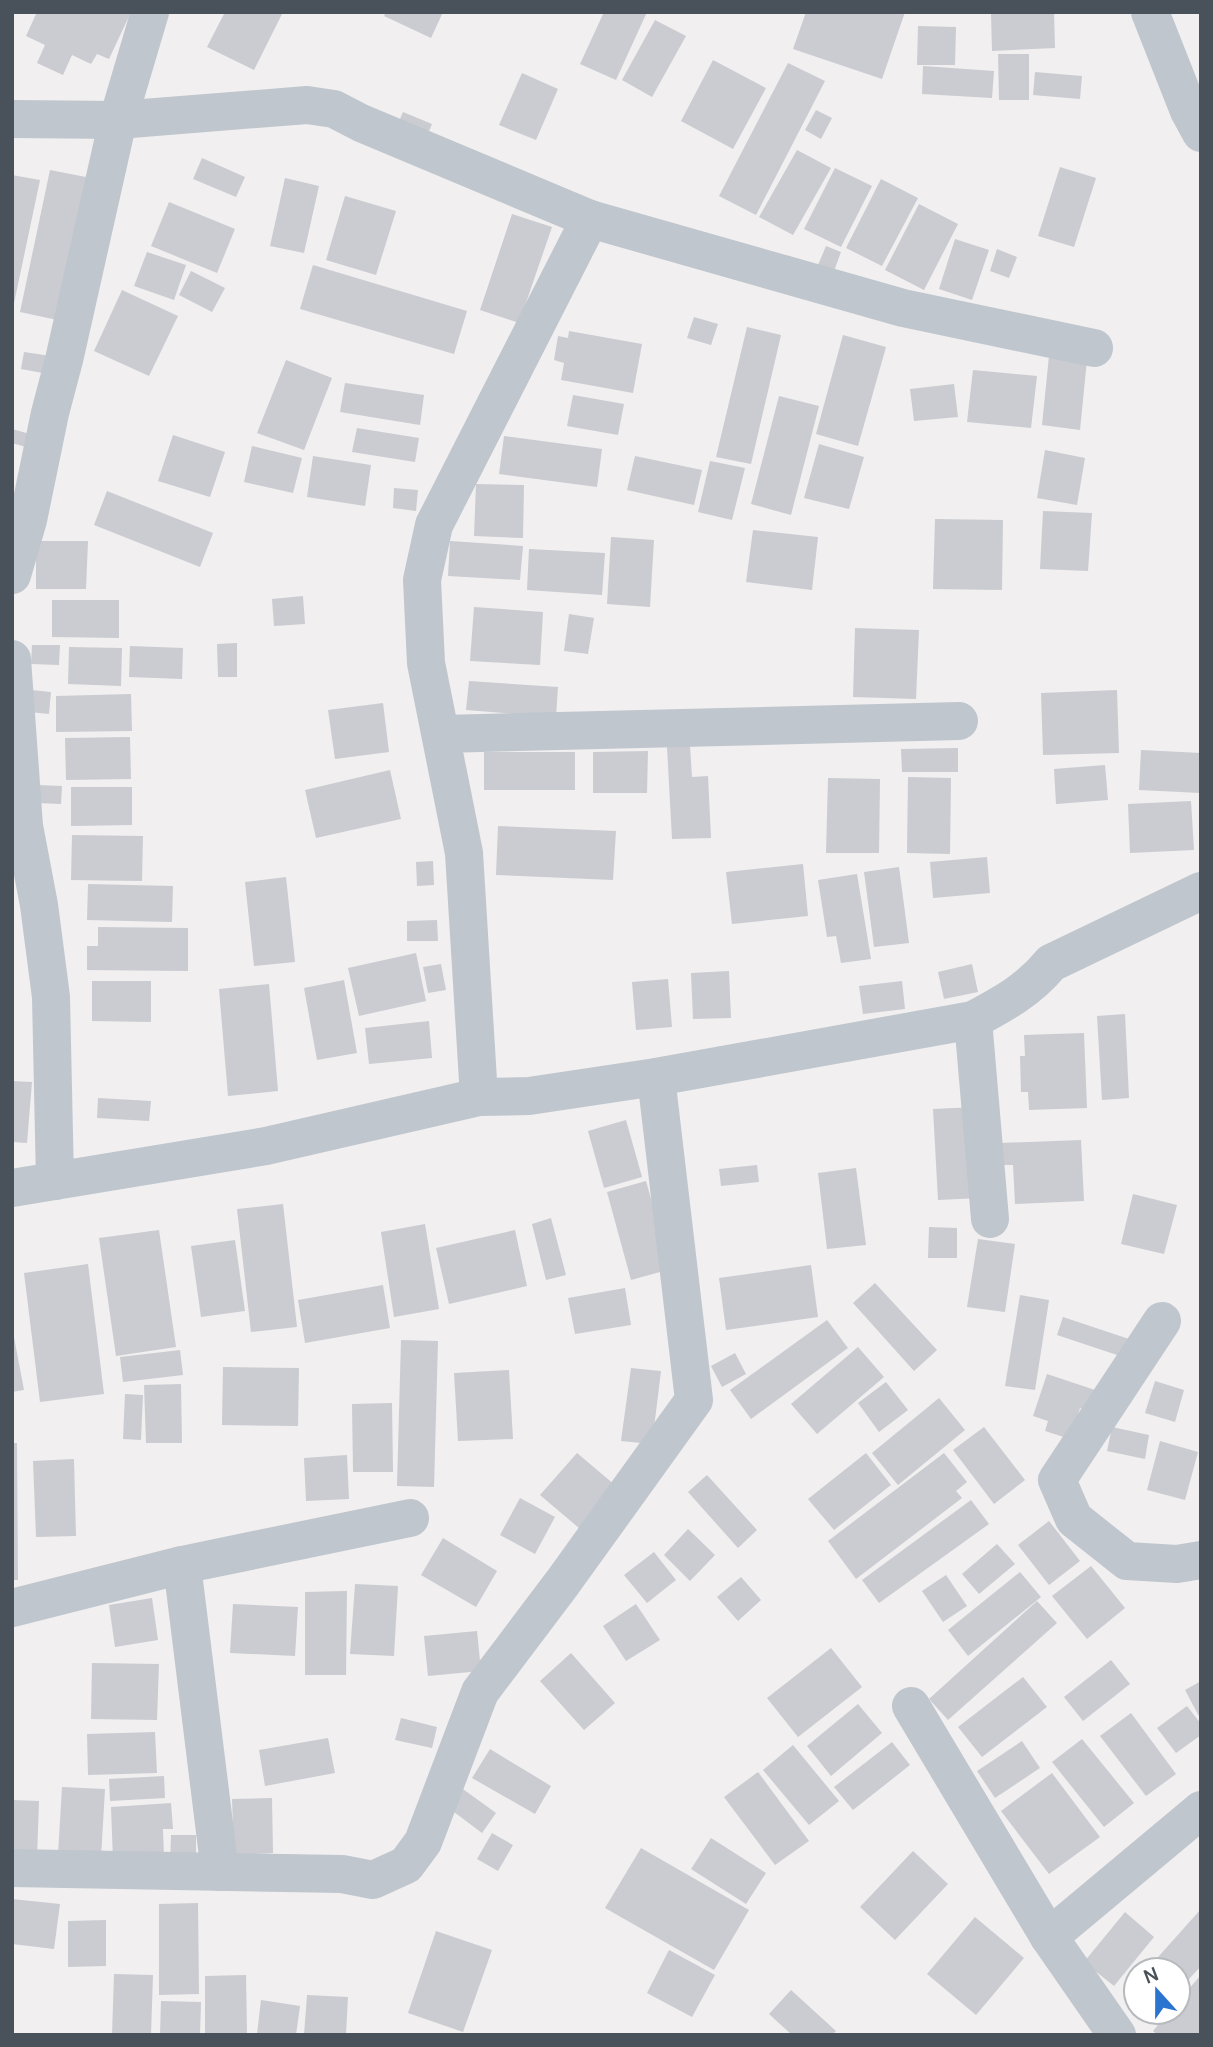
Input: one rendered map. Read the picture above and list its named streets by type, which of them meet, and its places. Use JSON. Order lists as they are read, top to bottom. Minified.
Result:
{"north":"top"}
